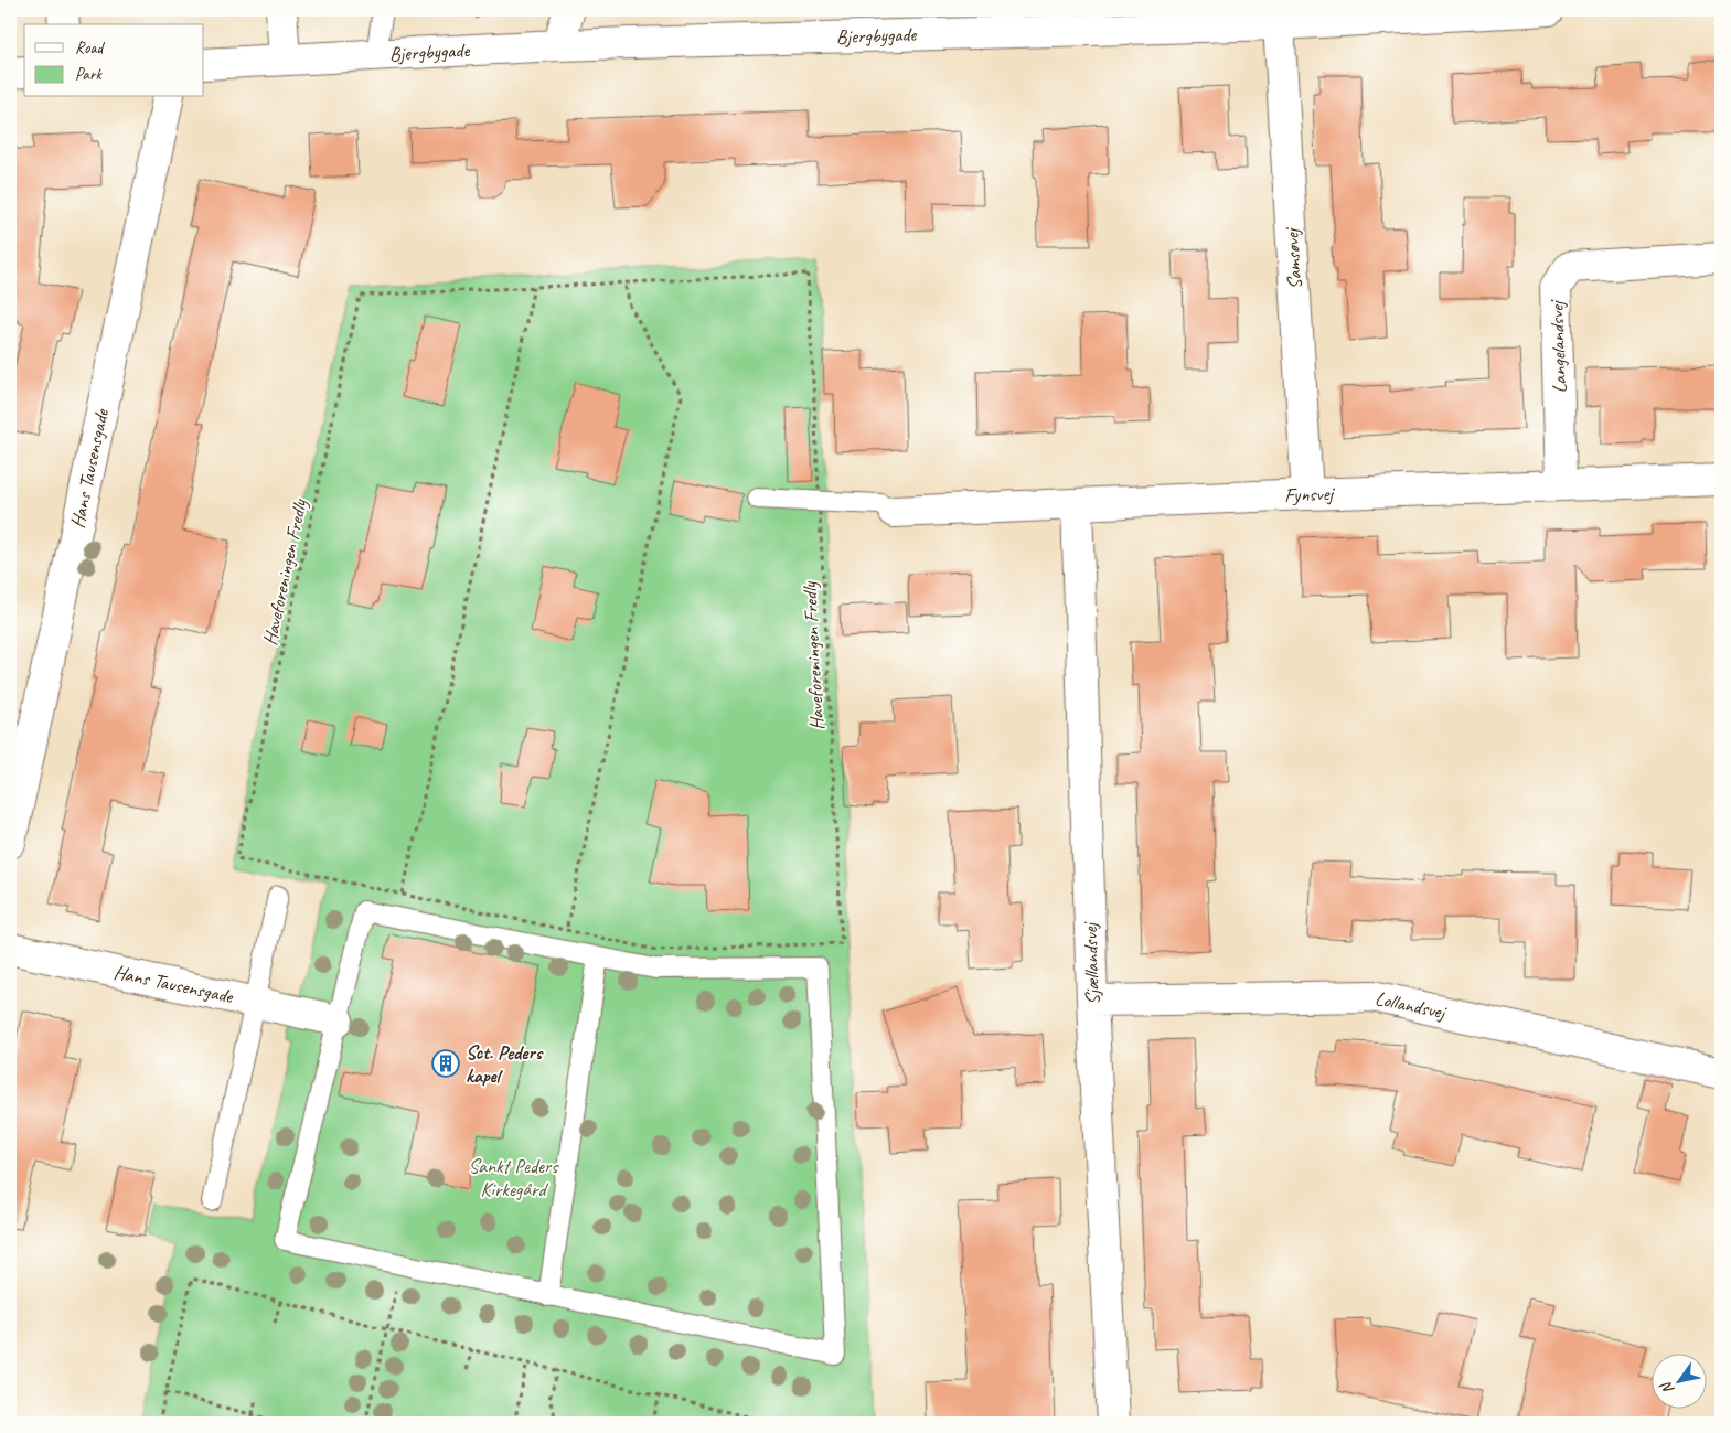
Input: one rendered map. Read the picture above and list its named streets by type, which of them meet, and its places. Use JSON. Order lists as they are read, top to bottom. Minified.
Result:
{"streets":{"street":["Bjergbygade","Samsøvej","Langelandsvej","Hans Tausensgade","Fynsvej","Sjællandsvej","Lollandsvej"],"path":["Haveforeningen Fredly"]},"crossings":[["Bjergbygade","Samsøvej"],["Samsøvej","Fynsvej"],["Langelandsvej","Fynsvej"],["Fynsvej","Sjællandsvej"],["Sjællandsvej","Lollandsvej"]],"parks":["Sankt Peders Kirkegård"],"places":{"building":["Sct. Peders kapel"]},"legend":["Road","Park"],"north":"bottom left"}
